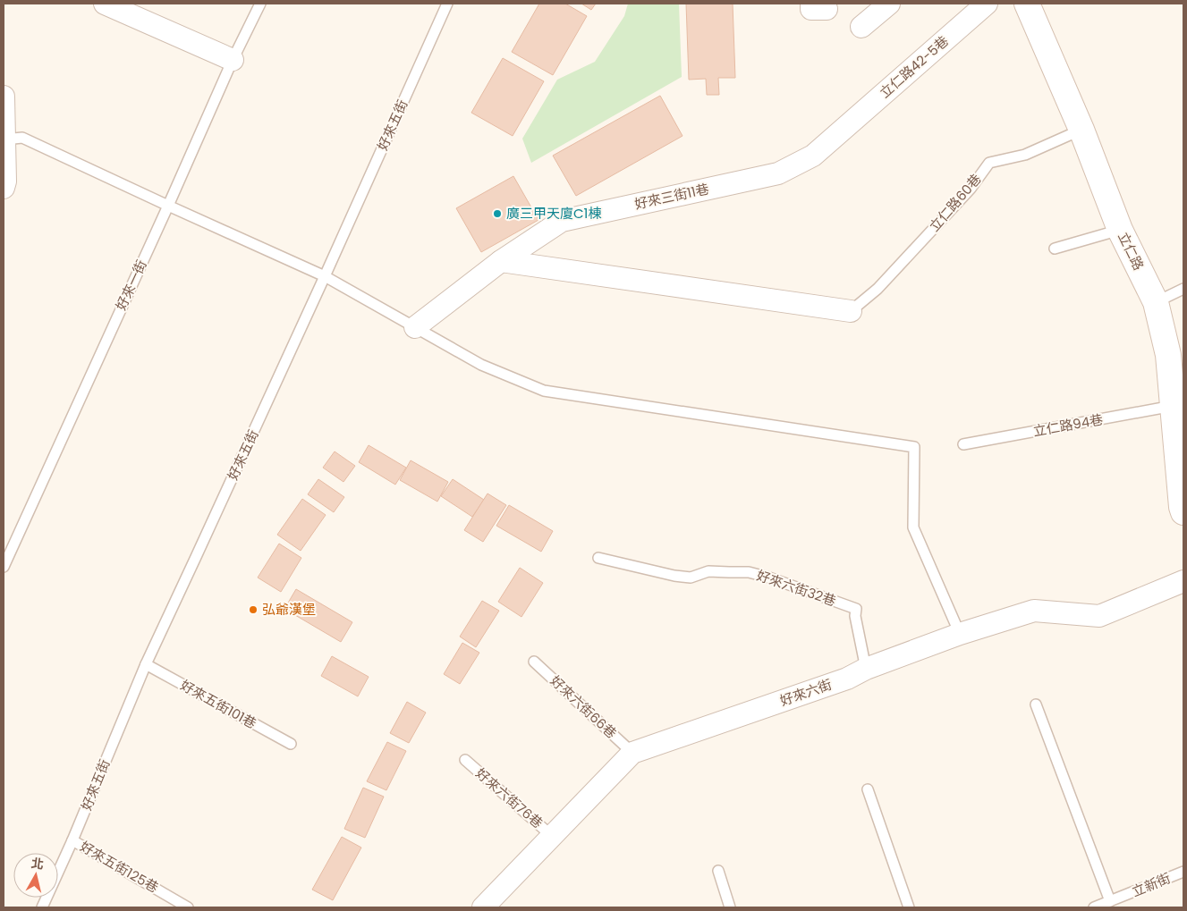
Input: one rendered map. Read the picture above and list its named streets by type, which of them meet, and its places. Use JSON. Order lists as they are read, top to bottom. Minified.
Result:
{"streets":{"street":["立仁路42-5巷","好來三街11巷","立仁路","好來六街"],"lane":["好來五街","立仁路60巷","好來一街","立仁路94巷","好來六街32巷","好來五街101巷","好來六街66巷","好來六街76巷","好來五街125巷","立新街"]},"crossings":[["立仁路42-5巷","好來三街11巷"],["好來五街","好來五街101巷"],["好來五街","好來五街125巷"],["立仁路60巷","立仁路"],["立仁路","立仁路94巷"],["好來六街32巷","好來六街"],["好來六街","好來六街66巷"],["好來六街","好來六街76巷"]],"places":["廣三甲天廈C1棟","弘爺漢堡"],"north":"top"}
